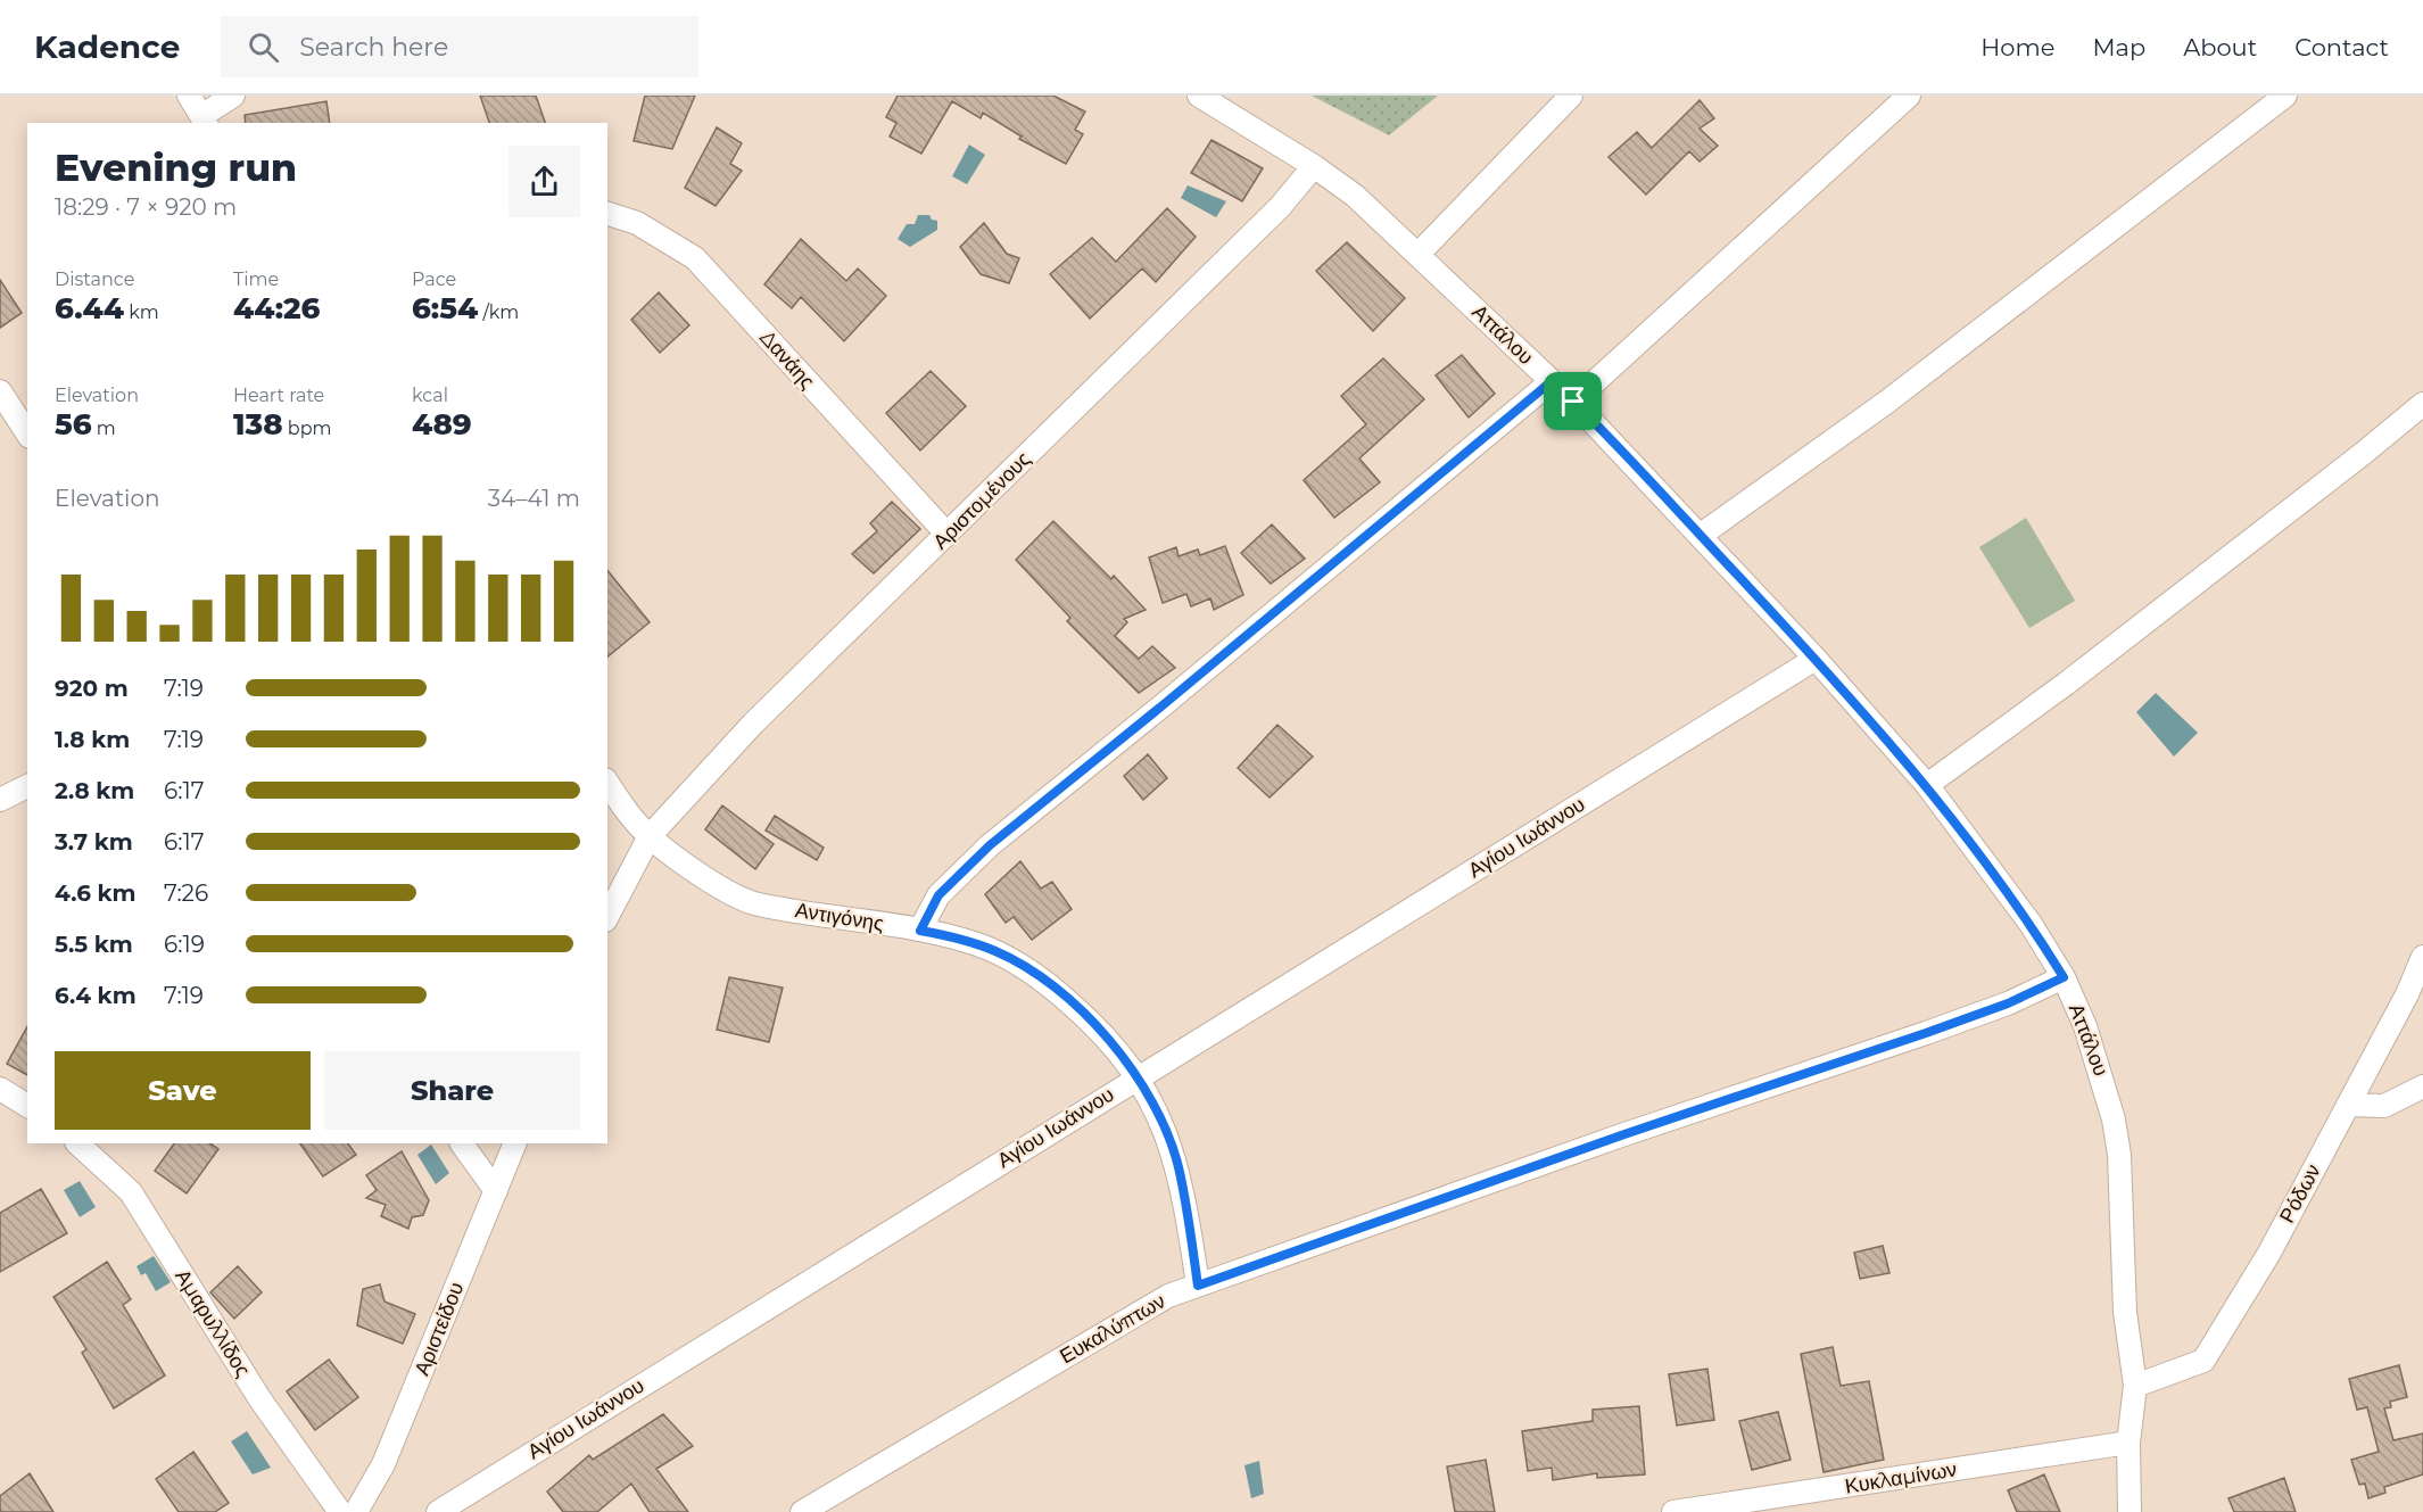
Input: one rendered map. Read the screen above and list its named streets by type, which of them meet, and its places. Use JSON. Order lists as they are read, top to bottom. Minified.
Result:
{"streets":{"street":["Αττάλου","Δανάης","Αριστομένους","Αγίου Ιωάννου","Αντιγόνης","Ρόδων","Αμαρυλλίδος","Αριστείδου","Ευκαλύπτων","Κυκλαμίνων"]},"crossings":[["Αττάλου","Αριστομένους"],["Αττάλου","Αγίου Ιωάννου"],["Αττάλου","Ρόδων"],["Αττάλου","Ευκαλύπτων"],["Αττάλου","Κυκλαμίνων"],["Δανάης","Αριστομένους"],["Αριστομένους","Αντιγόνης"],["Αγίου Ιωάννου","Αντιγόνης"],["Αντιγόνης","Ευκαλύπτων"]],"page":{"header":"Kadence","search":"Search here","nav":["Home","Map","About","Contact"],"heading":["Evening run","18:29 · 7 × 920 m"],"stats":[["Distance","6.44 km"],["Time","44:26"],["Pace","6:54 /km"],["Elevation","56 m"],["Heart rate","138 bpm"],["kcal","489"]],"chart":["Elevation","34–41 m"],"list":[{"name":"920 m","note":"7:19"},{"name":"1.8 km","note":"7:19"},{"name":"2.8 km","note":"6:17"},{"name":"3.7 km","note":"6:17"},{"name":"4.6 km","note":"7:26"},{"name":"5.5 km","note":"6:19"},{"name":"6.4 km","note":"7:19"}],"buttons":["Save","Share"]}}
